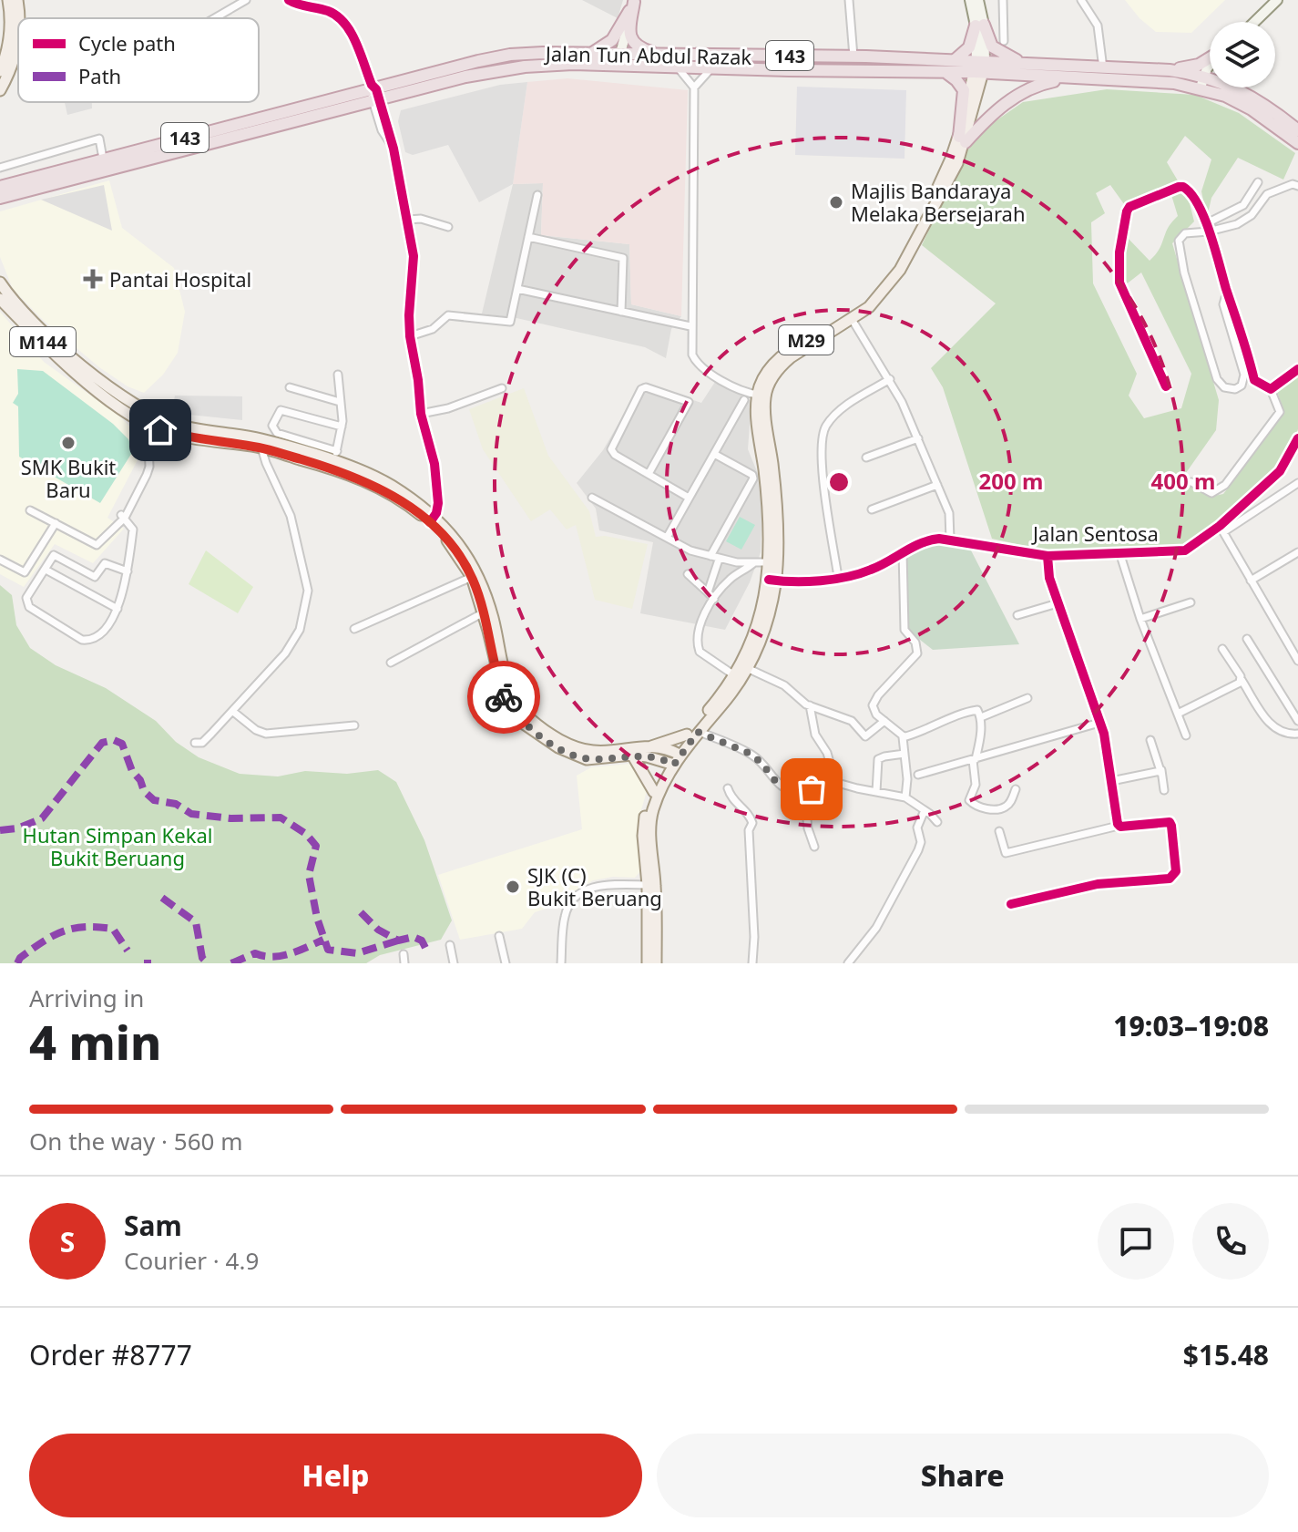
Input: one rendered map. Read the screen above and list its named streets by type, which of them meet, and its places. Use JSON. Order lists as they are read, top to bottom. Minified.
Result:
{"streets":{"highway":["Jalan Tun Abdul Razak","143"],"main road":["M29","M144"],"street":["Jalan Sentosa"]},"crossings":[["Jalan Tun Abdul Razak","M29"],["M29","M144"],["M29","Jalan Sentosa"]],"parks":["Hutan Simpan Kekal Bukit Beruang"],"places":{"other":["Majlis Bandaraya Melaka Bersejarah","SMK Bukit Baru","SJK (C) Bukit Beruang"],"health":["Pantai Hospital"]},"legend":["Cycle path","Path"],"page":{"heading":["4 min","Arriving in","19:03–19:08"],"panel":["Sam","Courier · 4.9","Order #8777","$15.48"],"bar":"On the way · 560 m","round":"S","buttons":["Help","Share"]},"rings":["200 m","400 m"]}
